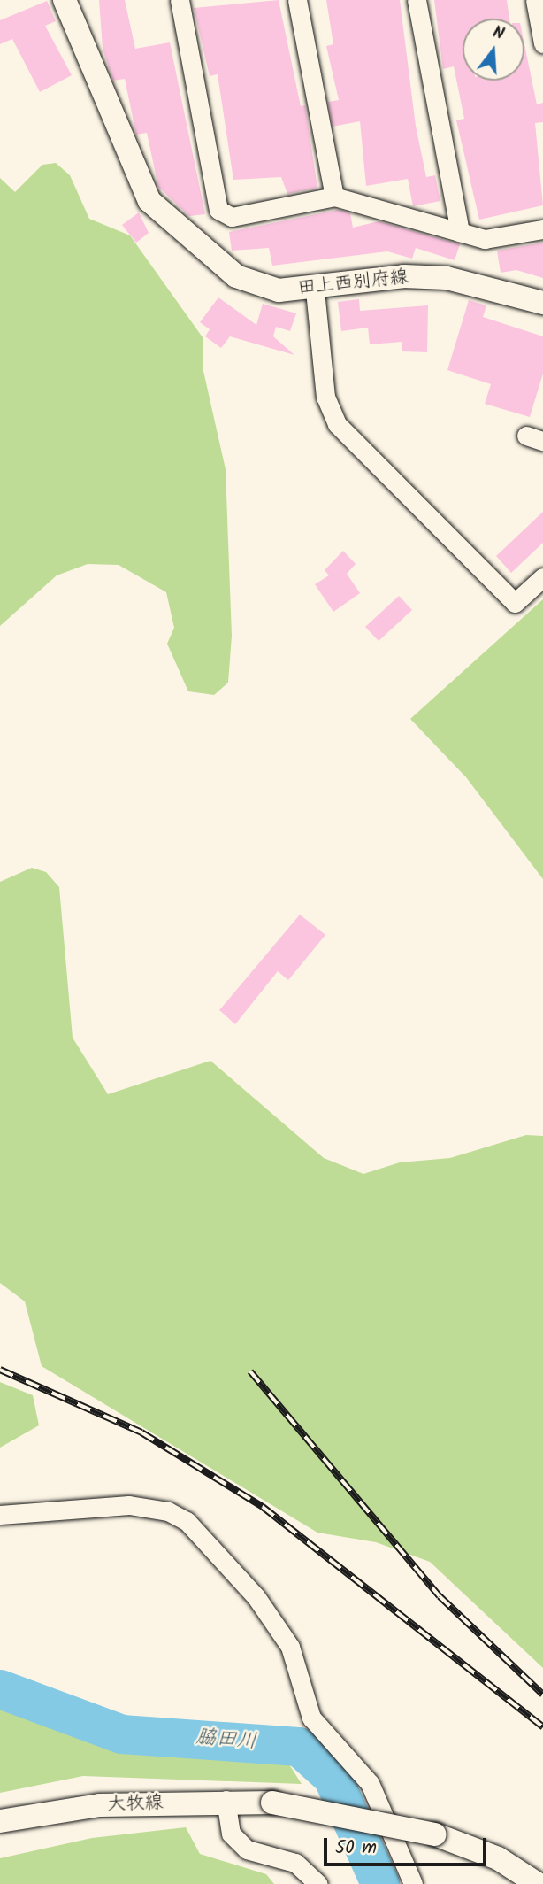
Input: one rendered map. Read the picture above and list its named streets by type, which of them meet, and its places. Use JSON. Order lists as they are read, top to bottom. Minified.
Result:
{"streets":{"street":["田上西別府線","大牧線"]},"water":["脇田川"],"scale_bar":"50 m","north":"top"}
